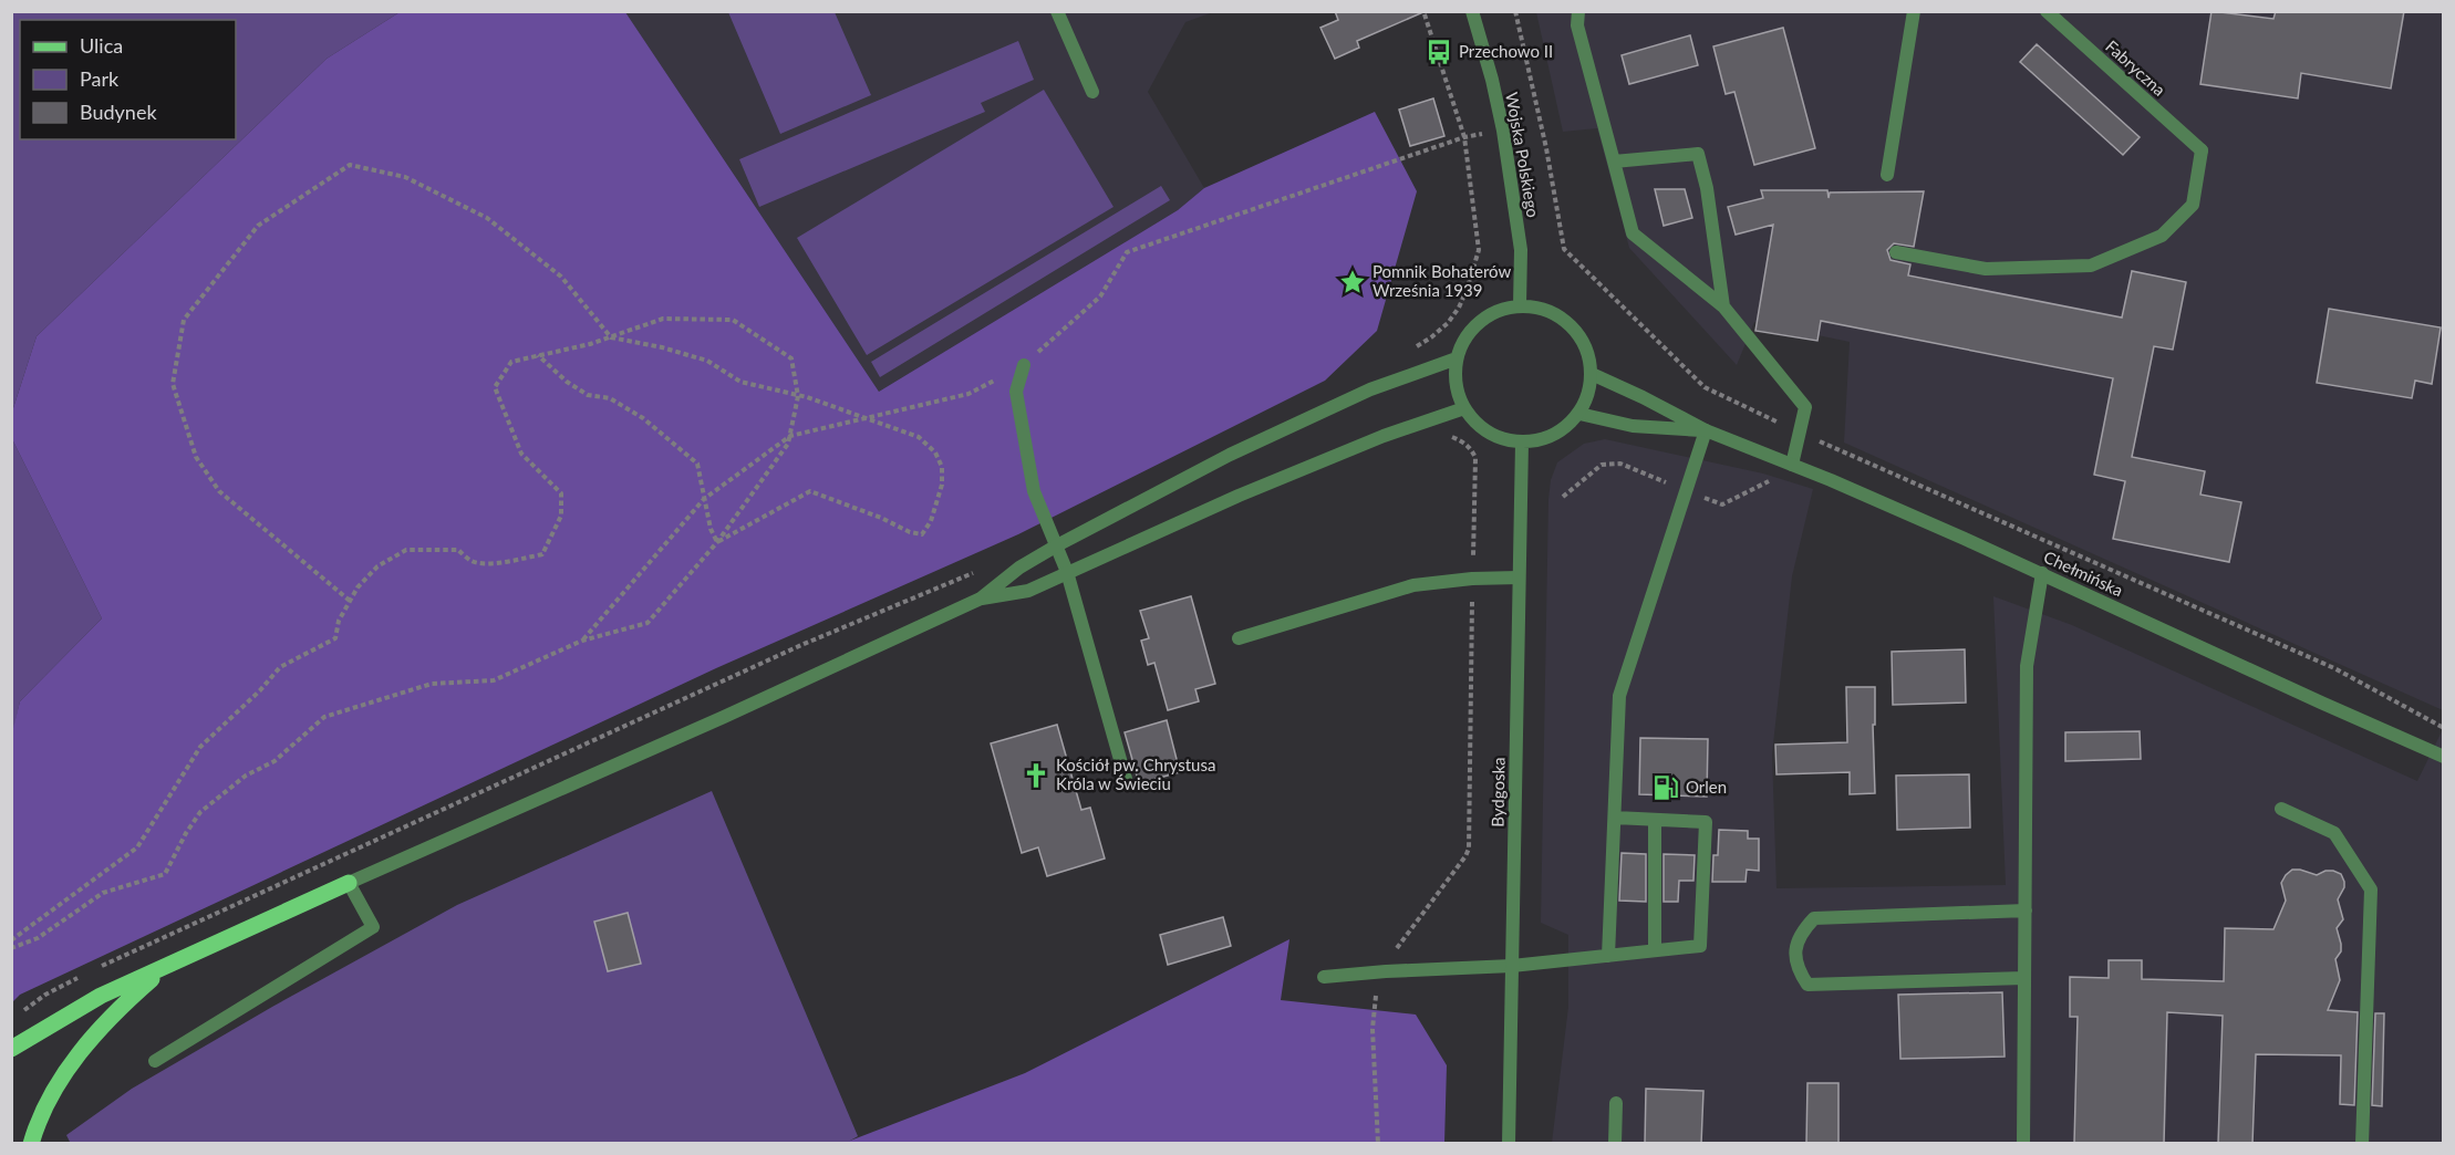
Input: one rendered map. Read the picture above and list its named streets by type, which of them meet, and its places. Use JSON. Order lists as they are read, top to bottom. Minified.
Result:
{"streets":{"street":["Fabryczna","Wojska Polskiego","Chełmińska","Bydgoska"]},"crossings":[["Wojska Polskiego","Chełmińska"],["Wojska Polskiego","Bydgoska"],["Chełmińska","Bydgoska"]],"places":{"bus stop":["Przechowo II"],"place":["Pomnik Bohaterów Września 1939"],"church":["Kościół pw. Chrystusa Króla w Świeciu"],"fuel station":["Orlen"]},"legend":["Ulica","Park","Budynek"]}
